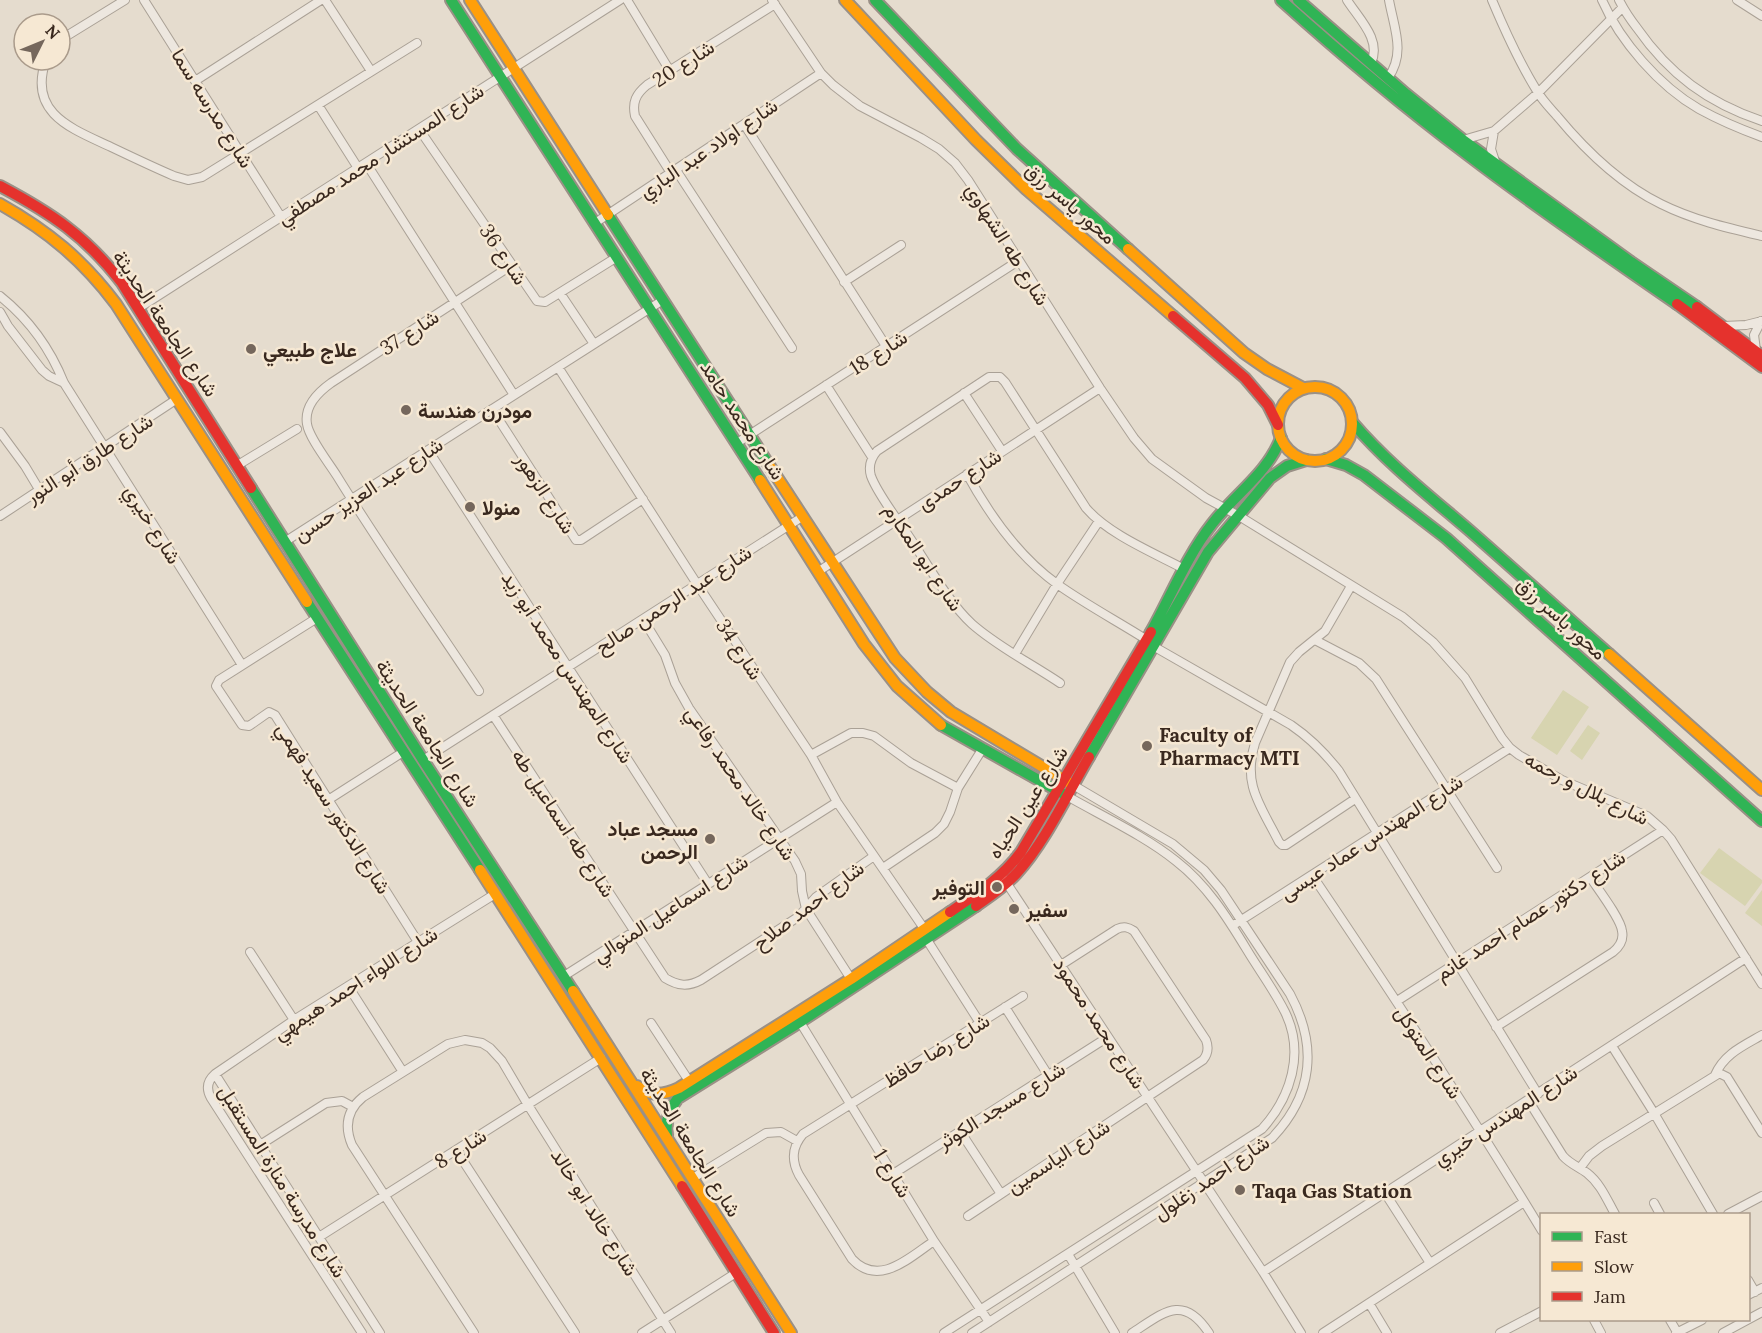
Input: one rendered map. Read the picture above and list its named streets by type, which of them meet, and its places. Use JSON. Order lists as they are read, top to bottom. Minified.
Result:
{"streets":{"street":["شارع 20","شارع مدرسه سما","شارع اولاد عبد الباري","شارع المستشار محمد مصطفي","محور ياسر رزق","شارع طه الشهاوي","شارع 36","شارع الجامعة الحديثة","شارع 37","شارع 18","شارع محمد حامد","شارع طارق أبو النور","شارع حمدى","شارع عبد العزيز حسن","شارع الزهور","شارع خيري","شارع ابو المكارم","شارع عبد الرحمن صالح","شارع 34","شارع المهندس محمد أبو زيد","شارع خالد محمد رفاعي","شارع بلال و رحمه","شارع عين الحياه","شارع الدكتور سعيد فهمي","شارع طه اسماعيل طه","شارع المهندس عماد عيسى","شارع احمد صلاح","شارع اسماعيل المنوالي","شارع دكتور عصام احمد غانم","شارع اللواء احمد هيمهي","شارع محمد محمود","شارع رضا حافظ","شارع المتوكل","شارع مسجد الكوثر","شارع المهندس خيري","شارع 8","شارع الياسمين","شارع 1","شارع احمد زغلول","شارع مدرسة منارة المستقبل","شارع خالد ابو خالد"]},"crossings":[["شارع 20","شارع اولاد عبد الباري"],["شارع 20","شارع طه الشهاوي"],["شارع مدرسه سما","شارع المستشار محمد مصطفي"],["شارع اولاد عبد الباري","شارع طه الشهاوي"],["شارع اولاد عبد الباري","شارع محمد حامد"],["شارع المستشار محمد مصطفي","شارع 36"],["شارع المستشار محمد مصطفي","شارع الجامعة الحديثة"],["شارع المستشار محمد مصطفي","شارع محمد حامد"],["محور ياسر رزق","شارع عين الحياه"],["شارع طه الشهاوي","شارع 18"],["شارع طه الشهاوي","شارع حمدى"],["شارع طه الشهاوي","شارع بلال و رحمه"],["شارع طه الشهاوي","شارع عين الحياه"],["شارع 36","شارع 37"],["شارع 36","شارع محمد حامد"],["شارع الجامعة الحديثة","شارع طارق أبو النور"],["شارع الجامعة الحديثة","شارع عبد العزيز حسن"],["شارع الجامعة الحديثة","شارع عبد الرحمن صالح"],["شارع الجامعة الحديثة","شارع عين الحياه"],["شارع الجامعة الحديثة","شارع اسماعيل المنوالي"],["شارع الجامعة الحديثة","شارع اللواء احمد هيمهي"],["شارع الجامعة الحديثة","شارع 8"],["شارع 37","شارع عبد العزيز حسن"],["شارع 18","شارع محمد حامد"],["شارع محمد حامد","شارع حمدى"],["شارع محمد حامد","شارع عبد العزيز حسن"],["شارع محمد حامد","شارع عبد الرحمن صالح"],["شارع محمد حامد","شارع عين الحياه"],["شارع محمد حامد","شارع احمد زغلول"],["شارع طارق أبو النور","شارع خيري"],["شارع حمدى","شارع ابو المكارم"],["شارع عبد العزيز حسن","شارع الزهور"],["شارع عبد العزيز حسن","شارع 34"],["شارع عبد العزيز حسن","شارع المهندس محمد أبو زيد"],["شارع الزهور","شارع 34"],["شارع خيري","شارع الدكتور سعيد فهمي"],["شارع عبد الرحمن صالح","شارع 34"],["شارع عبد الرحمن صالح","شارع المهندس محمد أبو زيد"],["شارع عبد الرحمن صالح","شارع خالد محمد رفاعي"],["شارع عبد الرحمن صالح","شارع طه اسماعيل طه"],["شارع 34","شارع عين الحياه"],["شارع 34","شارع احمد صلاح"],["شارع 34","شارع اسماعيل المنوالي"],["شارع 34","شارع رضا حافظ"],["شارع المهندس محمد أبو زيد","شارع اسماعيل المنوالي"],["شارع خالد محمد رفاعي","شارع عين الحياه"],["شارع خالد محمد رفاعي","شارع احمد صلاح"],["شارع خالد محمد رفاعي","شارع اسماعيل المنوالي"],["شارع بلال و رحمه","شارع عين الحياه"],["شارع بلال و رحمه","شارع المهندس عماد عيسى"],["شارع بلال و رحمه","شارع دكتور عصام احمد غانم"],["شارع بلال و رحمه","شارع المهندس خيري"],["شارع عين الحياه","شارع محمد محمود"],["شارع عين الحياه","شارع 1"],["شارع عين الحياه","شارع احمد زغلول"],["شارع الدكتور سعيد فهمي","شارع اللواء احمد هيمهي"],["شارع طه اسماعيل طه","شارع احمد صلاح"],["شارع طه اسماعيل طه","شارع اسماعيل المنوالي"],["شارع المهندس عماد عيسى","شارع المتوكل"],["شارع المهندس عماد عيسى","شارع احمد زغلول"],["شارع احمد صلاح","شارع اسماعيل المنوالي"],["شارع دكتور عصام احمد غانم","شارع المتوكل"],["شارع اللواء احمد هيمهي","شارع مدرسة منارة المستقبل"],["شارع محمد محمود","شارع مسجد الكوثر"],["شارع محمد محمود","شارع المهندس خيري"],["شارع محمد محمود","شارع الياسمين"],["شارع محمد محمود","شارع احمد زغلول"],["شارع رضا حافظ","شارع 1"],["شارع المتوكل","شارع المهندس خيري"],["شارع مسجد الكوثر","شارع 1"],["شارع 8","شارع مدرسة منارة المستقبل"],["شارع 8","شارع خالد ابو خالد"],["شارع 1","شارع احمد زغلول"]],"places":["علاج طبيعي","مودرن هندسة","منولا","Faculty of Pharmacy MTI","مسجد عباد الرحمن","التوفير","سفير","Taqa Gas Station"],"legend":["Fast","Slow","Jam"],"north":"top right"}
